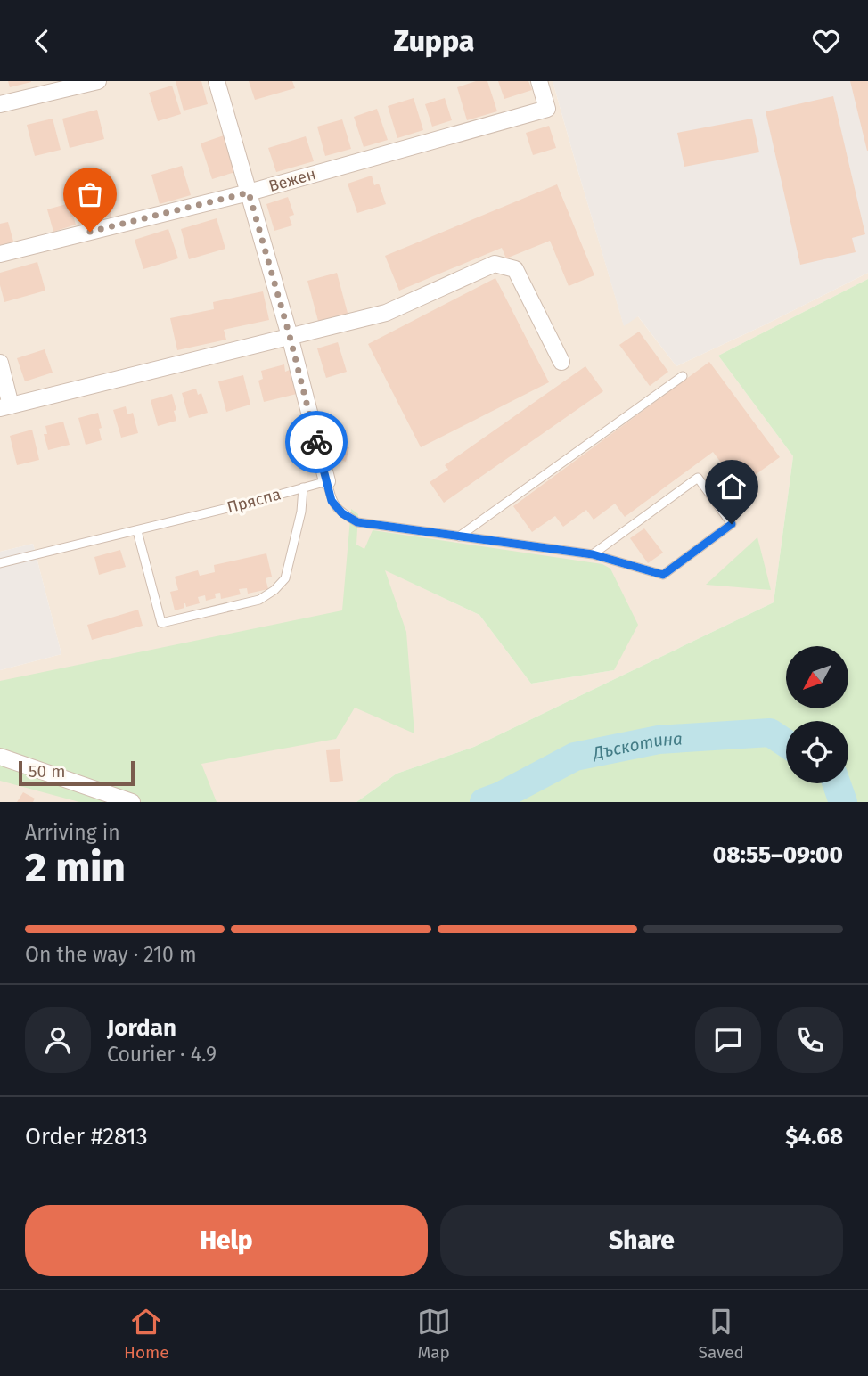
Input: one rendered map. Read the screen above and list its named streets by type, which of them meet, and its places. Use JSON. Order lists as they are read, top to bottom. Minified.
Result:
{"streets":{"street":["Вежен"],"lane":["Пряспа"]},"water":["Дъскотина"],"scale_bar":"50 m","north":"bottom left","page":{"header":"Zuppa","scale":"50 m","heading":["2 min","Arriving in","08:55–09:00"],"panel":["Jordan","Courier · 4.9","Order #2813","$4.68"],"bar":"On the way · 210 m","buttons":["Help","Share"],"tabs":["Home","Map","Saved"]}}
